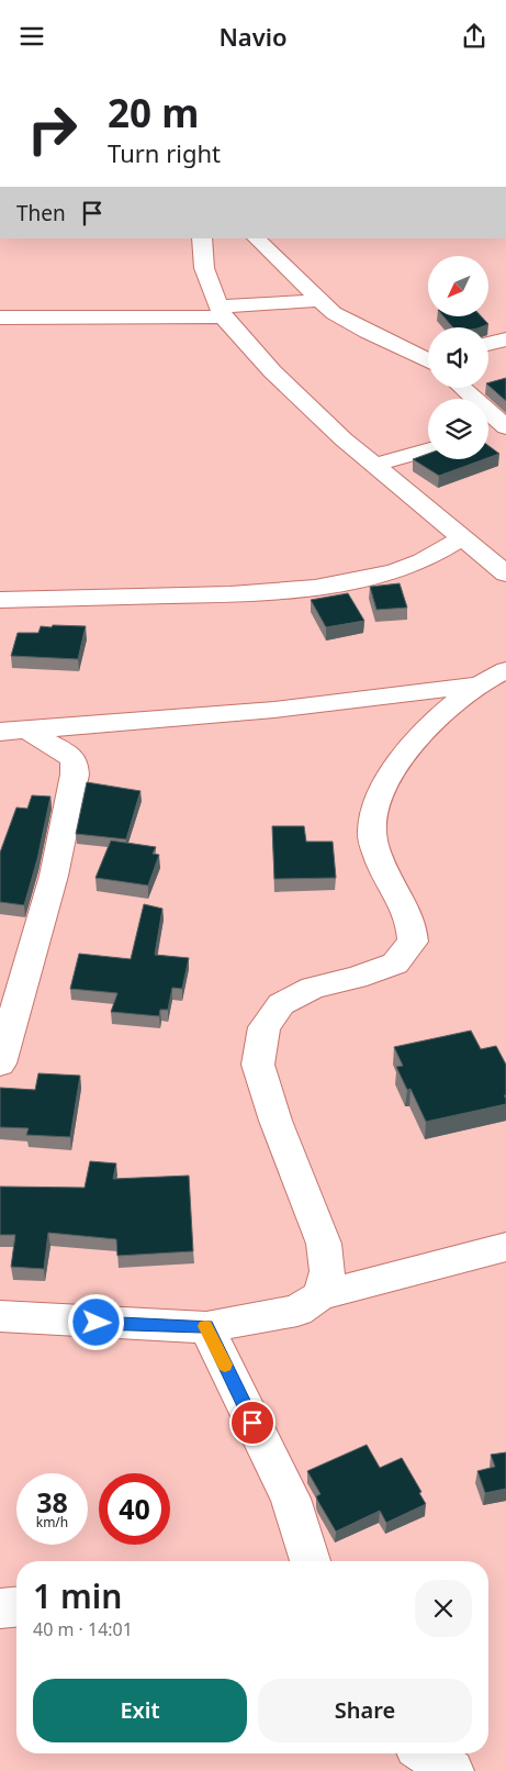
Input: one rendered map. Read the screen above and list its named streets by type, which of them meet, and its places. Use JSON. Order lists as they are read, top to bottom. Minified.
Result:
{"north":"bottom left","page":{"header":"Navio","turn":["20 m","Turn right"],"then":"Then","speed":"38 km/h","limit":"40","heading":["1 min","40 m · 14:01"],"buttons":["Exit","Share"]}}
